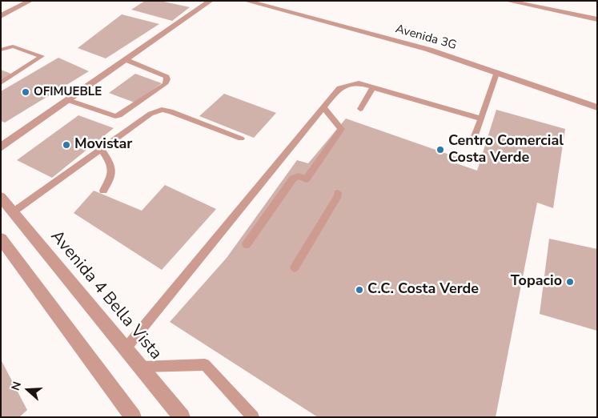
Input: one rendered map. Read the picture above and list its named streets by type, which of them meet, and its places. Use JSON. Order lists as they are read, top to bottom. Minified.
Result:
{"streets":{"street":["Avenida 3G","Avenida 4 Bella Vista"]},"places":["OFIMUEBLE","Movistar","Centro Comercial Costa Verde","Topacio","C.C. Costa Verde"],"north":"left"}
